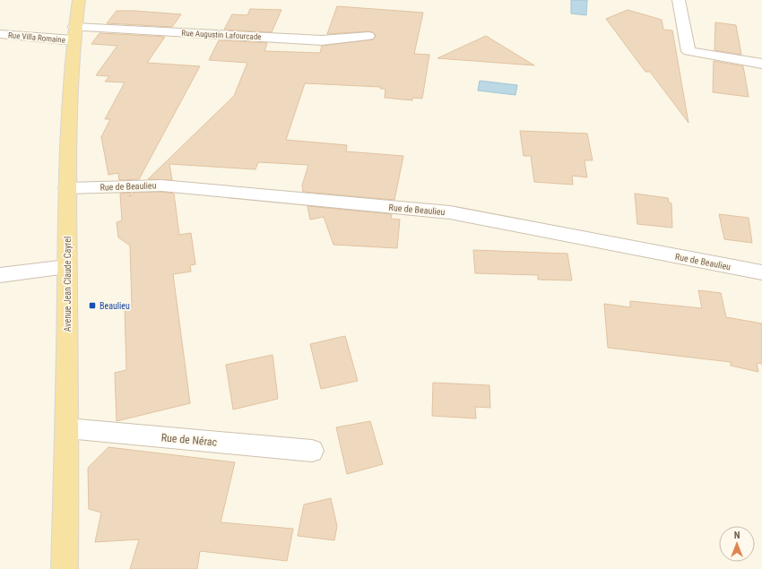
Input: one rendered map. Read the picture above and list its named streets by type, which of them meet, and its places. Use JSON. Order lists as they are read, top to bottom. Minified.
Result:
{"streets":{"main road":["Avenue Jean Claude Cayrel"],"street":["Rue Augustin Lafourcade","Rue Villa Romaine","Rue de Beaulieu","Rue de Nérac"]},"crossings":[["Rue Augustin Lafourcade","Rue Villa Romaine"],["Rue Augustin Lafourcade","Avenue Jean Claude Cayrel"],["Rue Villa Romaine","Avenue Jean Claude Cayrel"],["Rue de Beaulieu","Avenue Jean Claude Cayrel"],["Avenue Jean Claude Cayrel","Rue de Nérac"]],"places":{"transit":["Beaulieu"]},"north":"top"}
